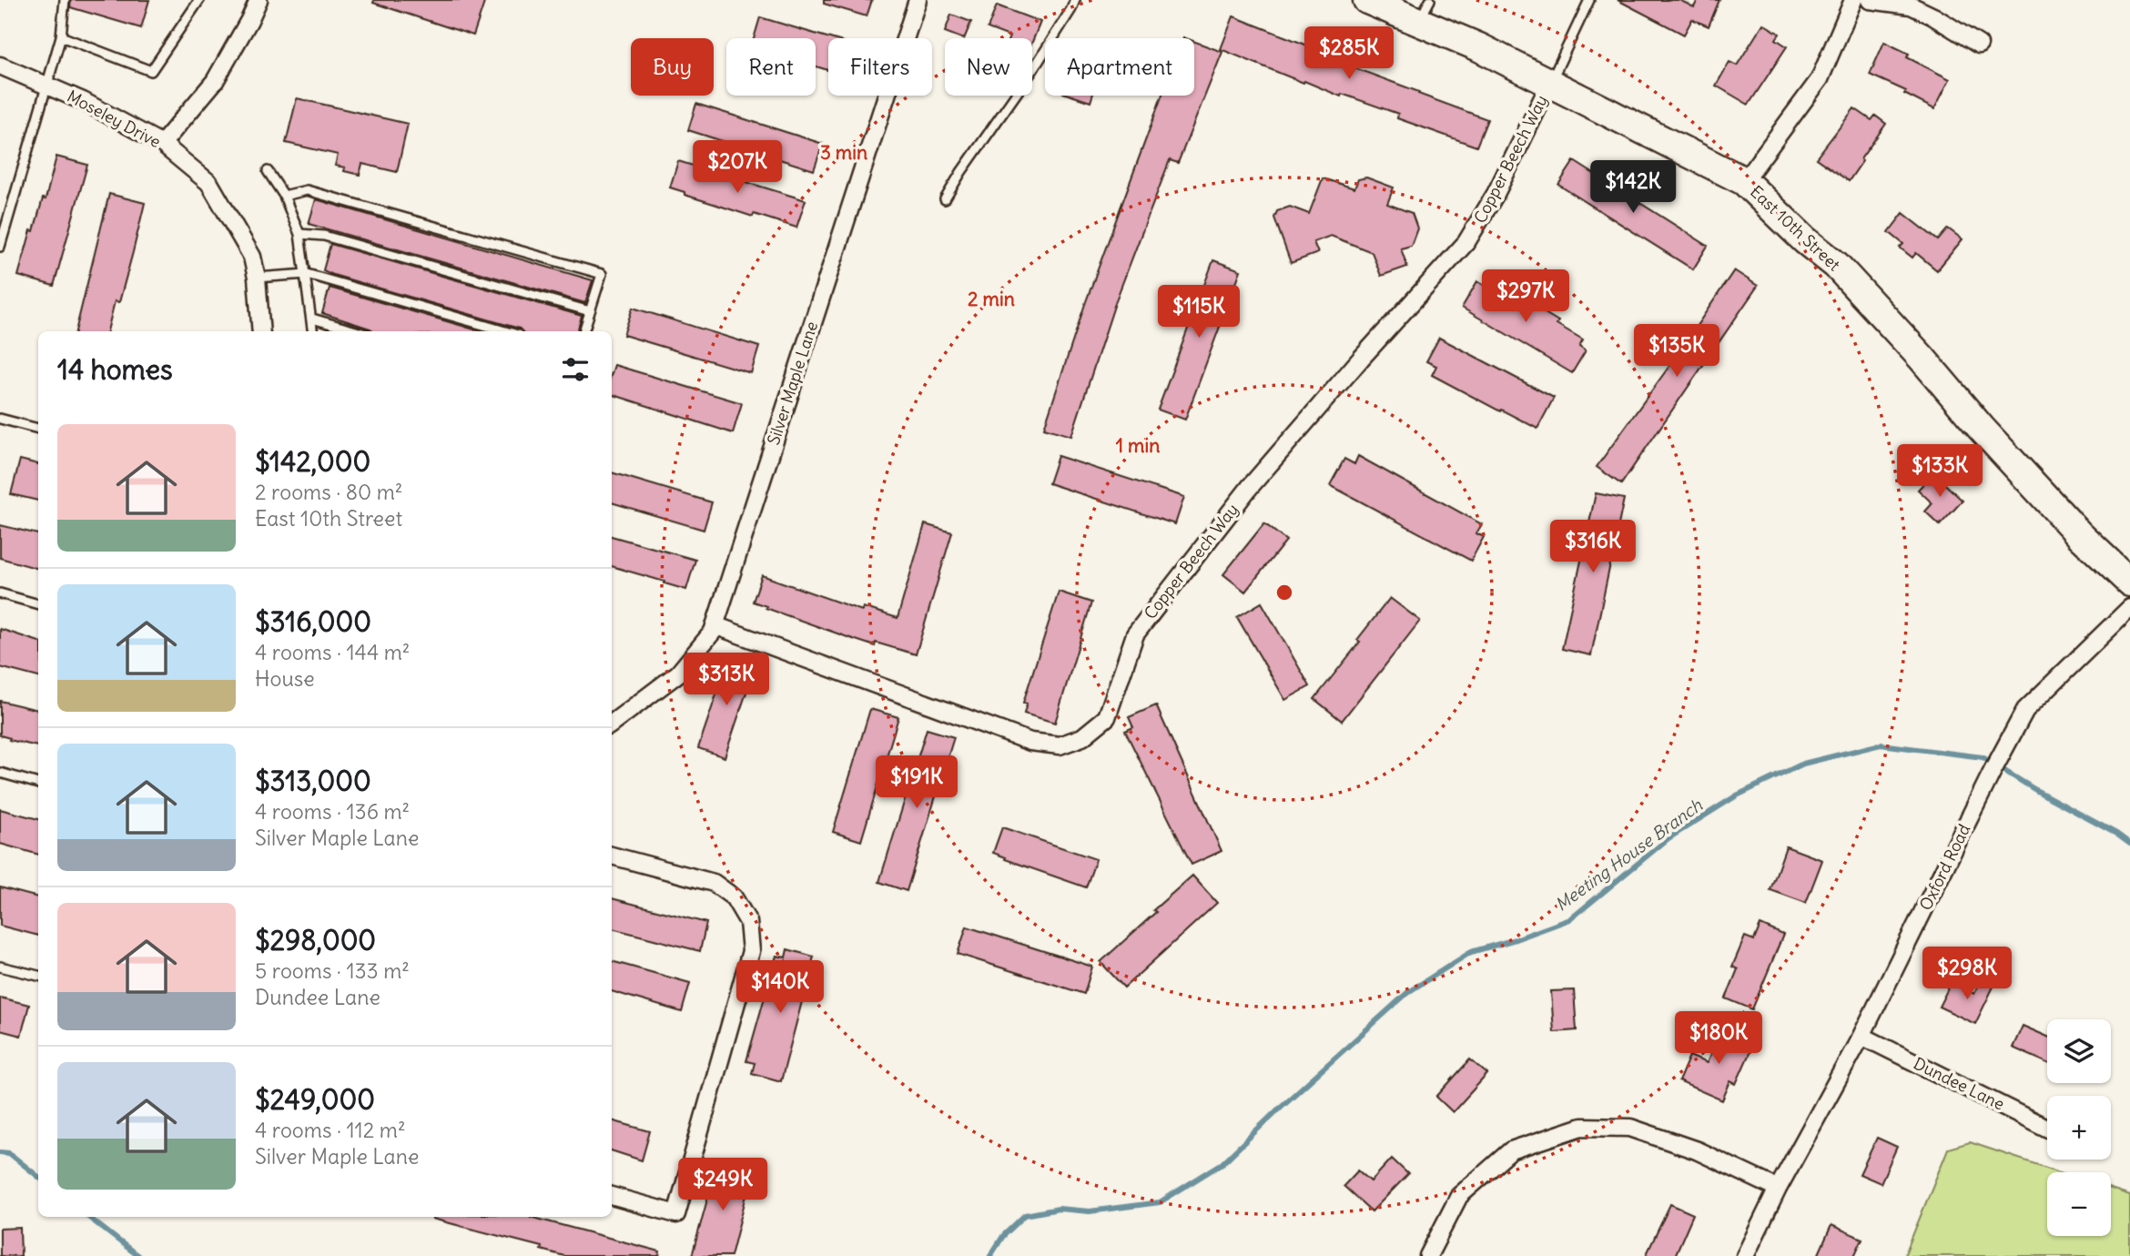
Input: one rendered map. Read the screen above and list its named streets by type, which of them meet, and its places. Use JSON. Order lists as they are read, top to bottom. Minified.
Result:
{"streets":{"main road":["East 10th Street"],"street":["Moseley Drive","Copper Beech Way","Silver Maple Lane","Oxford Road","Dundee Lane"]},"crossings":[["Copper Beech Way","East 10th Street"],["Copper Beech Way","Silver Maple Lane"],["Oxford Road","Dundee Lane"]],"water":["Meeting House Branch"],"page":{"price":["$285K","$207K","$142K","$297K","$115K","$135K","$133K","$316K","$313K","$191K","$298K","$140K","$180K","$249K"],"chip":["Buy","Rent","Filters","New","Apartment"],"heading":"14 homes","list":[{"name":"$142,000","note":"2 rooms · 80 m² · East 10th Street"},{"name":"$316,000","note":"4 rooms · 144 m² · House"},{"name":"$313,000","note":"4 rooms · 136 m² · Silver Maple Lane"},{"name":"$298,000","note":"5 rooms · 133 m² · Dundee Lane"},{"name":"$249,000","note":"4 rooms · 112 m² · Silver Maple Lane"}],"map_buttons":["+","−"]},"rings":["3 min","2 min","1 min"]}
